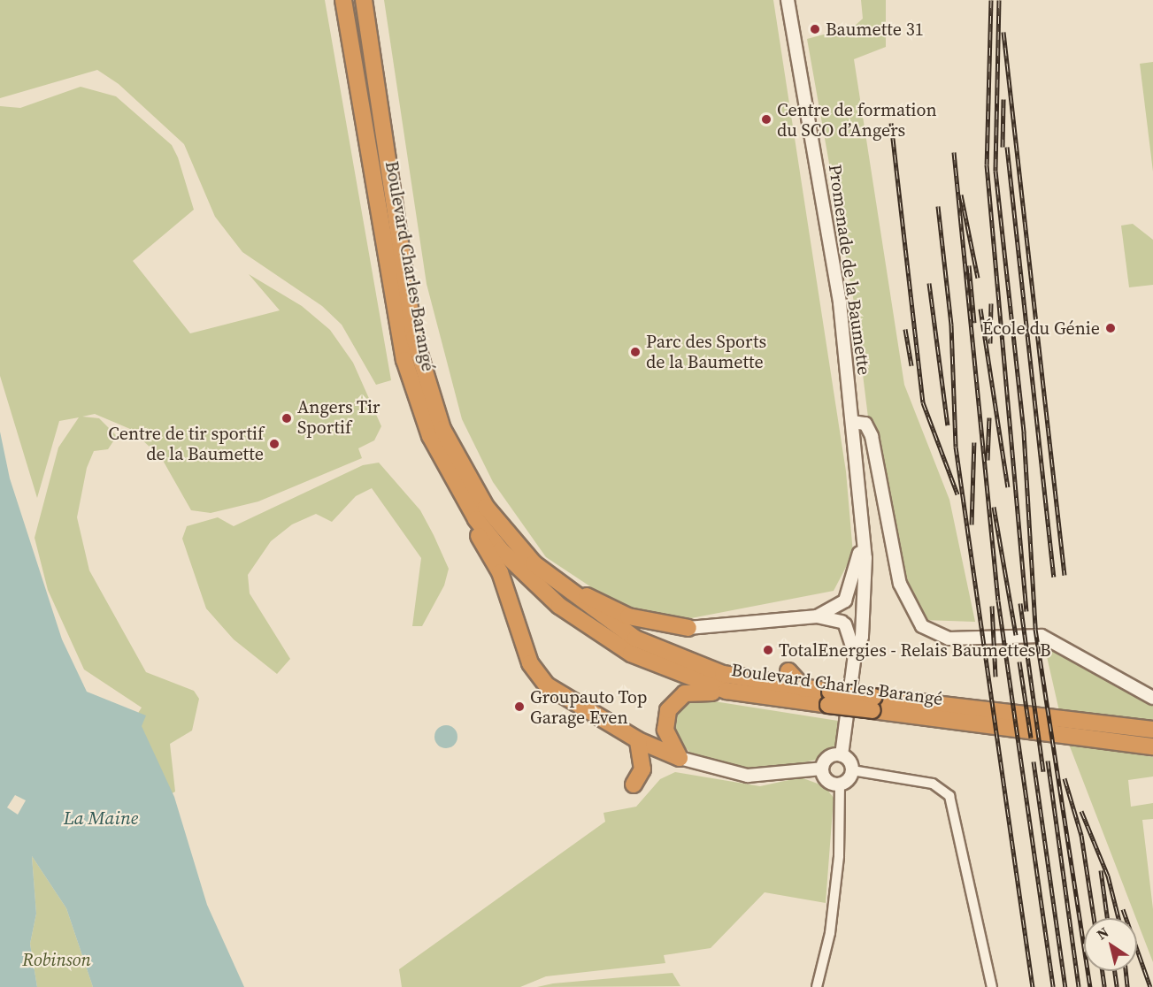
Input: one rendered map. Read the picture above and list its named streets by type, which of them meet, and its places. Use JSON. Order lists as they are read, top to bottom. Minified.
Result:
{"streets":{"highway":["Boulevard Charles Barangé"],"street":["Promenade de la Baumette"]},"water":["La Maine"],"parks":["Robinson"],"places":["Baumette 31","Centre de formation du SCO d’Angers","École du Génie","Parc des Sports de la Baumette","Angers Tir Sportif","Centre de tir sportif de la Baumette","TotalEnergies - Relais Baumettes B","Groupauto Top Garage Even"],"north":"top left"}
